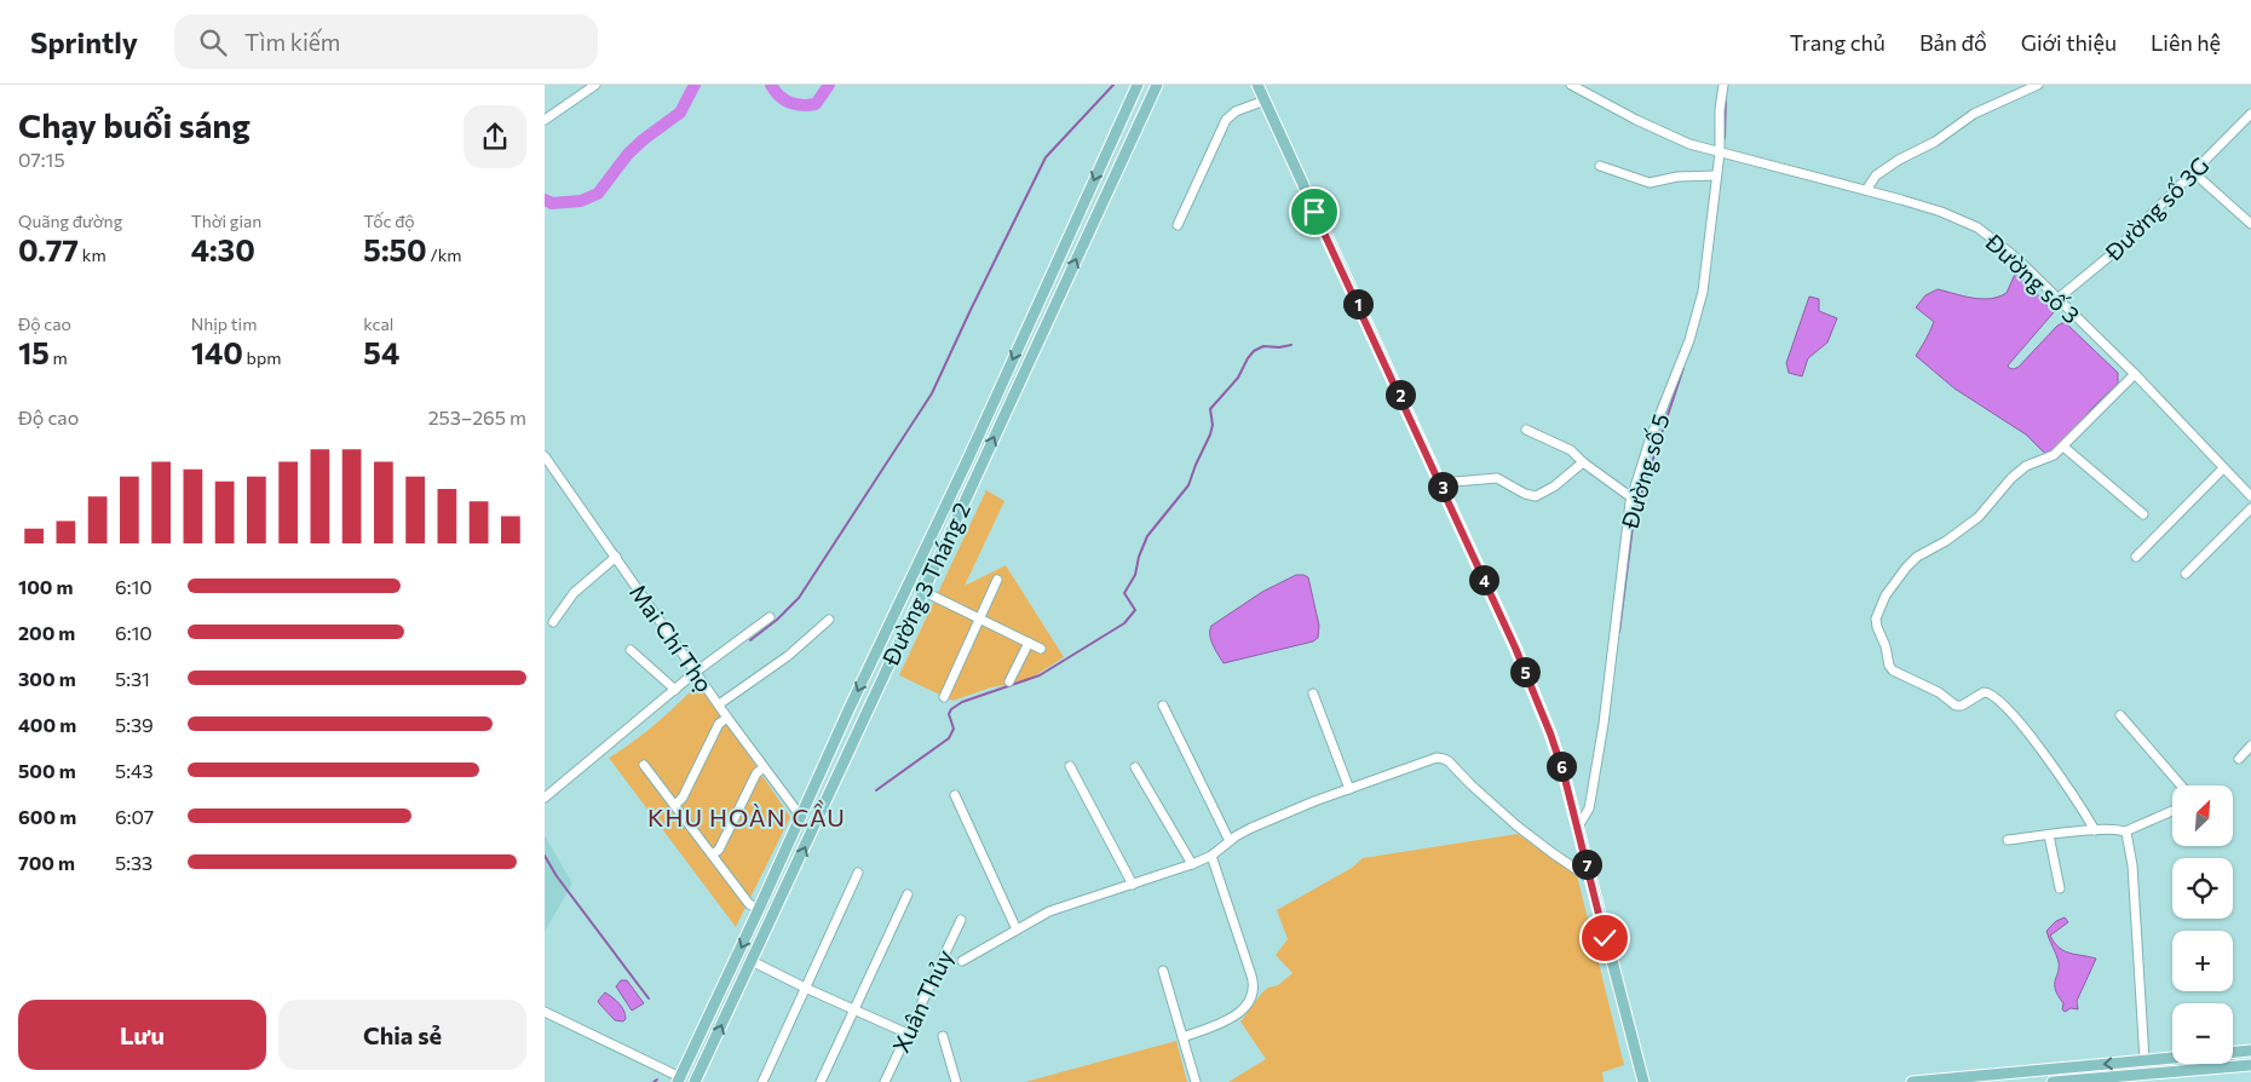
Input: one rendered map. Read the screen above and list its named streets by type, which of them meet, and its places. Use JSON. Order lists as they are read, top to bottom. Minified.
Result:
{"streets":{"main road":["Đường 3 Tháng 2"],"street":["Đường số 3G","Đường số 3","Đường số 5","Mai Chí Thọ","Xuân Thủy"]},"crossings":[["Đường số 3G","Đường số 3"],["Đường số 3","Đường số 5"],["Đường 3 Tháng 2","Mai Chí Thọ"]],"districts":["KHU HOÀN CẦU"],"north":"top right","page":{"header":"Sprintly","search":"Tìm kiếm","nav":["Trang chủ","Bản đồ","Giới thiệu","Liên hệ"],"heading":["Chạy buổi sáng","07:15"],"stats":[["Quãng đường","0.77 km"],["Thời gian","4:30"],["Tốc độ","5:50 /km"],["Độ cao","15 m"],["Nhịp tim","140 bpm"],["kcal","54"]],"pins":["1","2","3","4","5","6","7"],"chart":["Độ cao","253–265 m"],"list":[{"name":"100 m","note":"6:10"},{"name":"200 m","note":"6:10"},{"name":"300 m","note":"5:31"},{"name":"400 m","note":"5:39"},{"name":"500 m","note":"5:43"},{"name":"600 m","note":"6:07"},{"name":"700 m","note":"5:33"}],"map_buttons":["+","−"],"buttons":["Lưu","Chia sẻ"]}}
